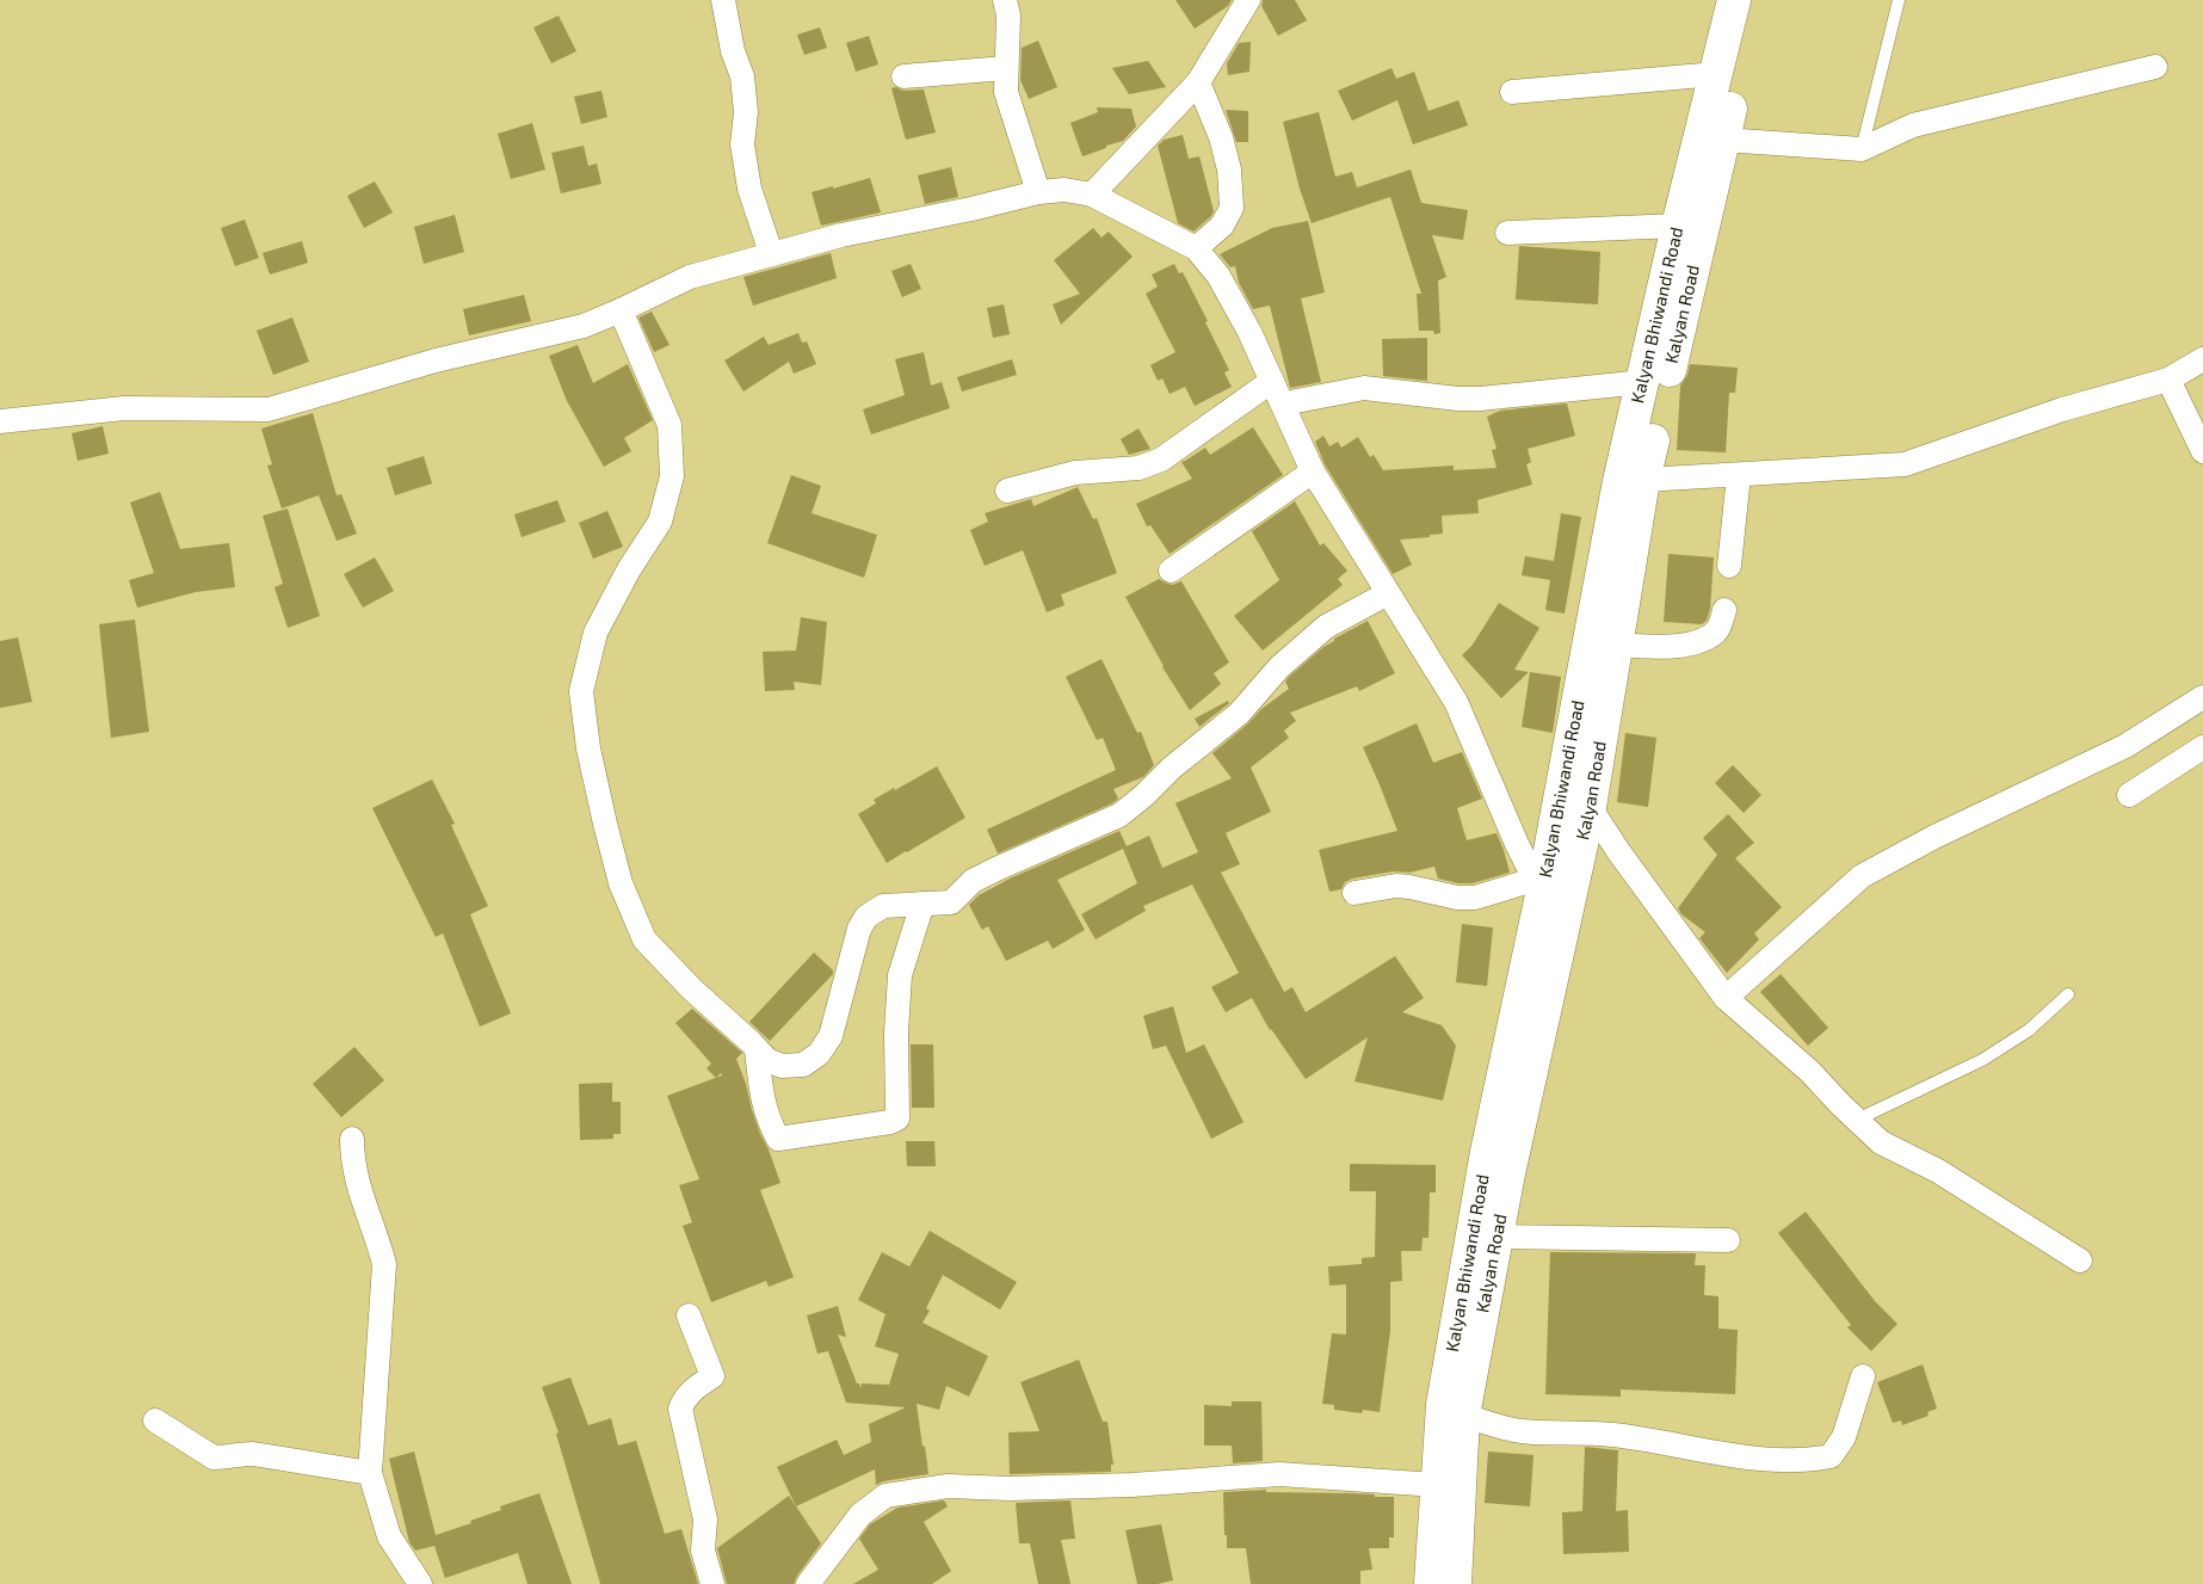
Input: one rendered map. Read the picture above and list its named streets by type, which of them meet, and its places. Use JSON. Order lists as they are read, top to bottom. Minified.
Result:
{"streets":{"highway":["Kalyan Bhiwandi Road","Kalyan Road"]}}
